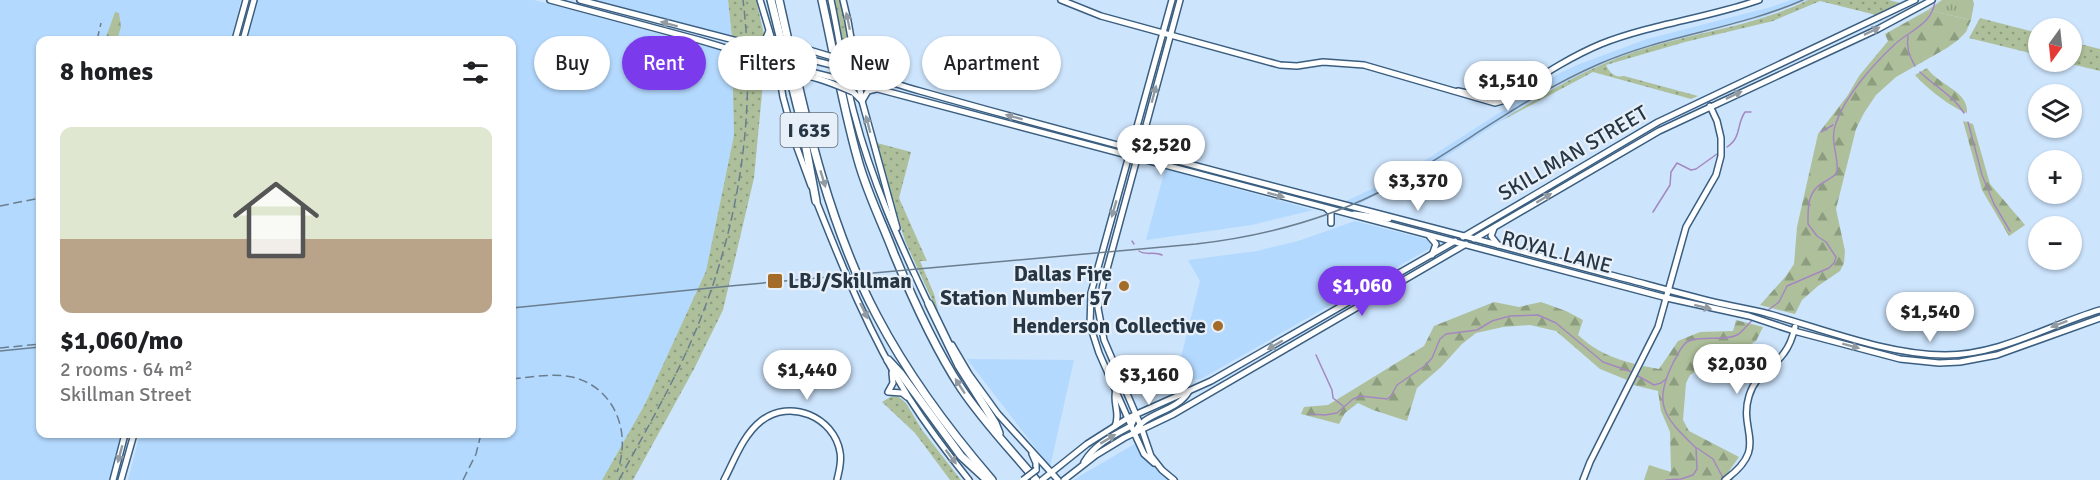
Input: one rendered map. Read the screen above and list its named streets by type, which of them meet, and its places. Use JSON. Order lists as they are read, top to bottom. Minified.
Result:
{"streets":{"highway":["I 635"],"main road":["SKILLMAN STREET","ROYAL LANE"]},"crossings":[["SKILLMAN STREET","ROYAL LANE"]],"places":{"transit":["LBJ/Skillman"],"other":["Dallas Fire Station Number 57","Henderson Collective"]},"north":"bottom","page":{"map_buttons":["+","−"],"chip":["Buy","Rent","Filters","New","Apartment"],"heading":"8 homes","price":["$1,510","$2,520","$3,370","$1,060","$1,540","$2,030","$1,440","$3,160"],"list":[{"name":"$1,060/mo","note":"2 rooms · 64 m² · Skillman Street"}]}}
